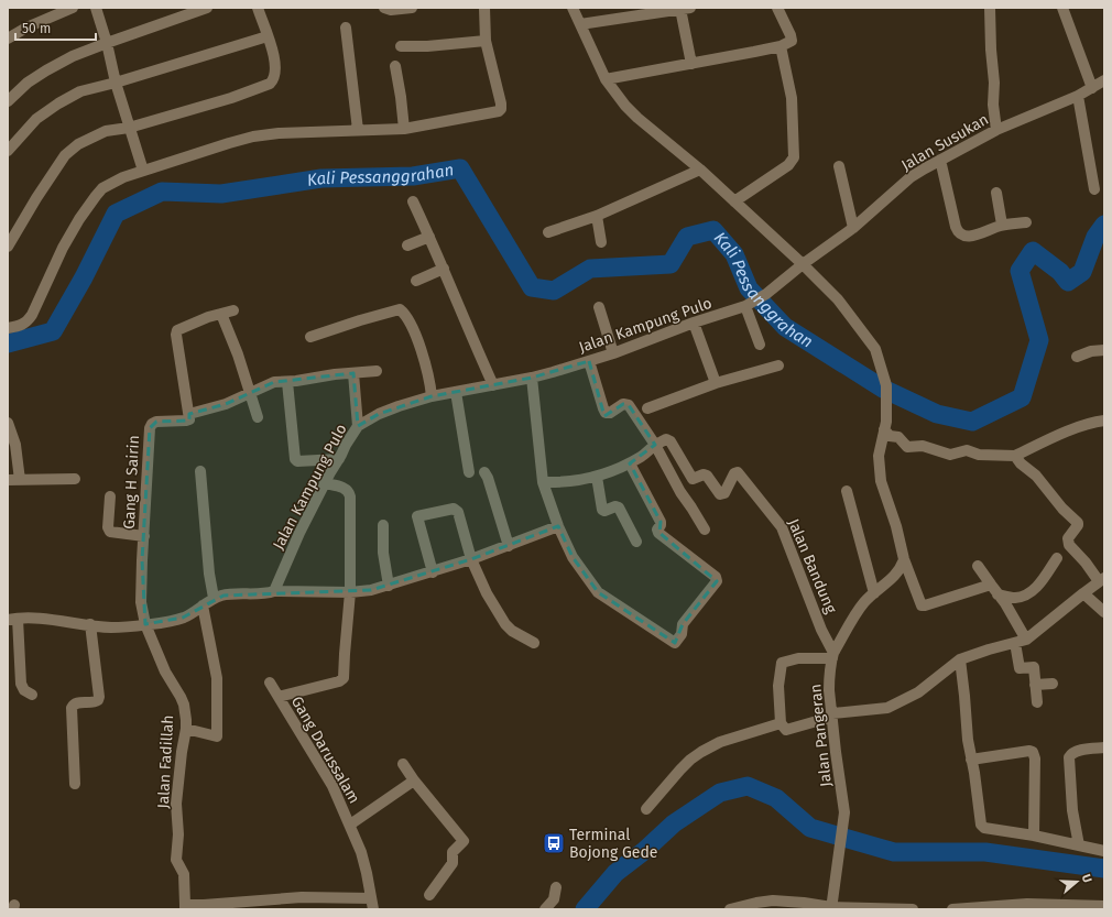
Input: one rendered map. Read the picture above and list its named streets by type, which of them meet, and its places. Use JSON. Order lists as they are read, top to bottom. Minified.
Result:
{"streets":{"street":["Jalan Susukan","Jalan Kampung Pulo","Gang H Sairin","Jalan Bandung","Jalan Pangeran","Gang Darussalam","Jalan Fadillah"]},"crossings":[["Jalan Susukan","Jalan Kampung Pulo"],["Gang H Sairin","Jalan Fadillah"],["Jalan Bandung","Jalan Pangeran"]],"water":["Kali Pessanggrahan"],"places":{"bus stop":["Terminal Bojong Gede"]},"scale_bar":"50 m","north":"right"}
